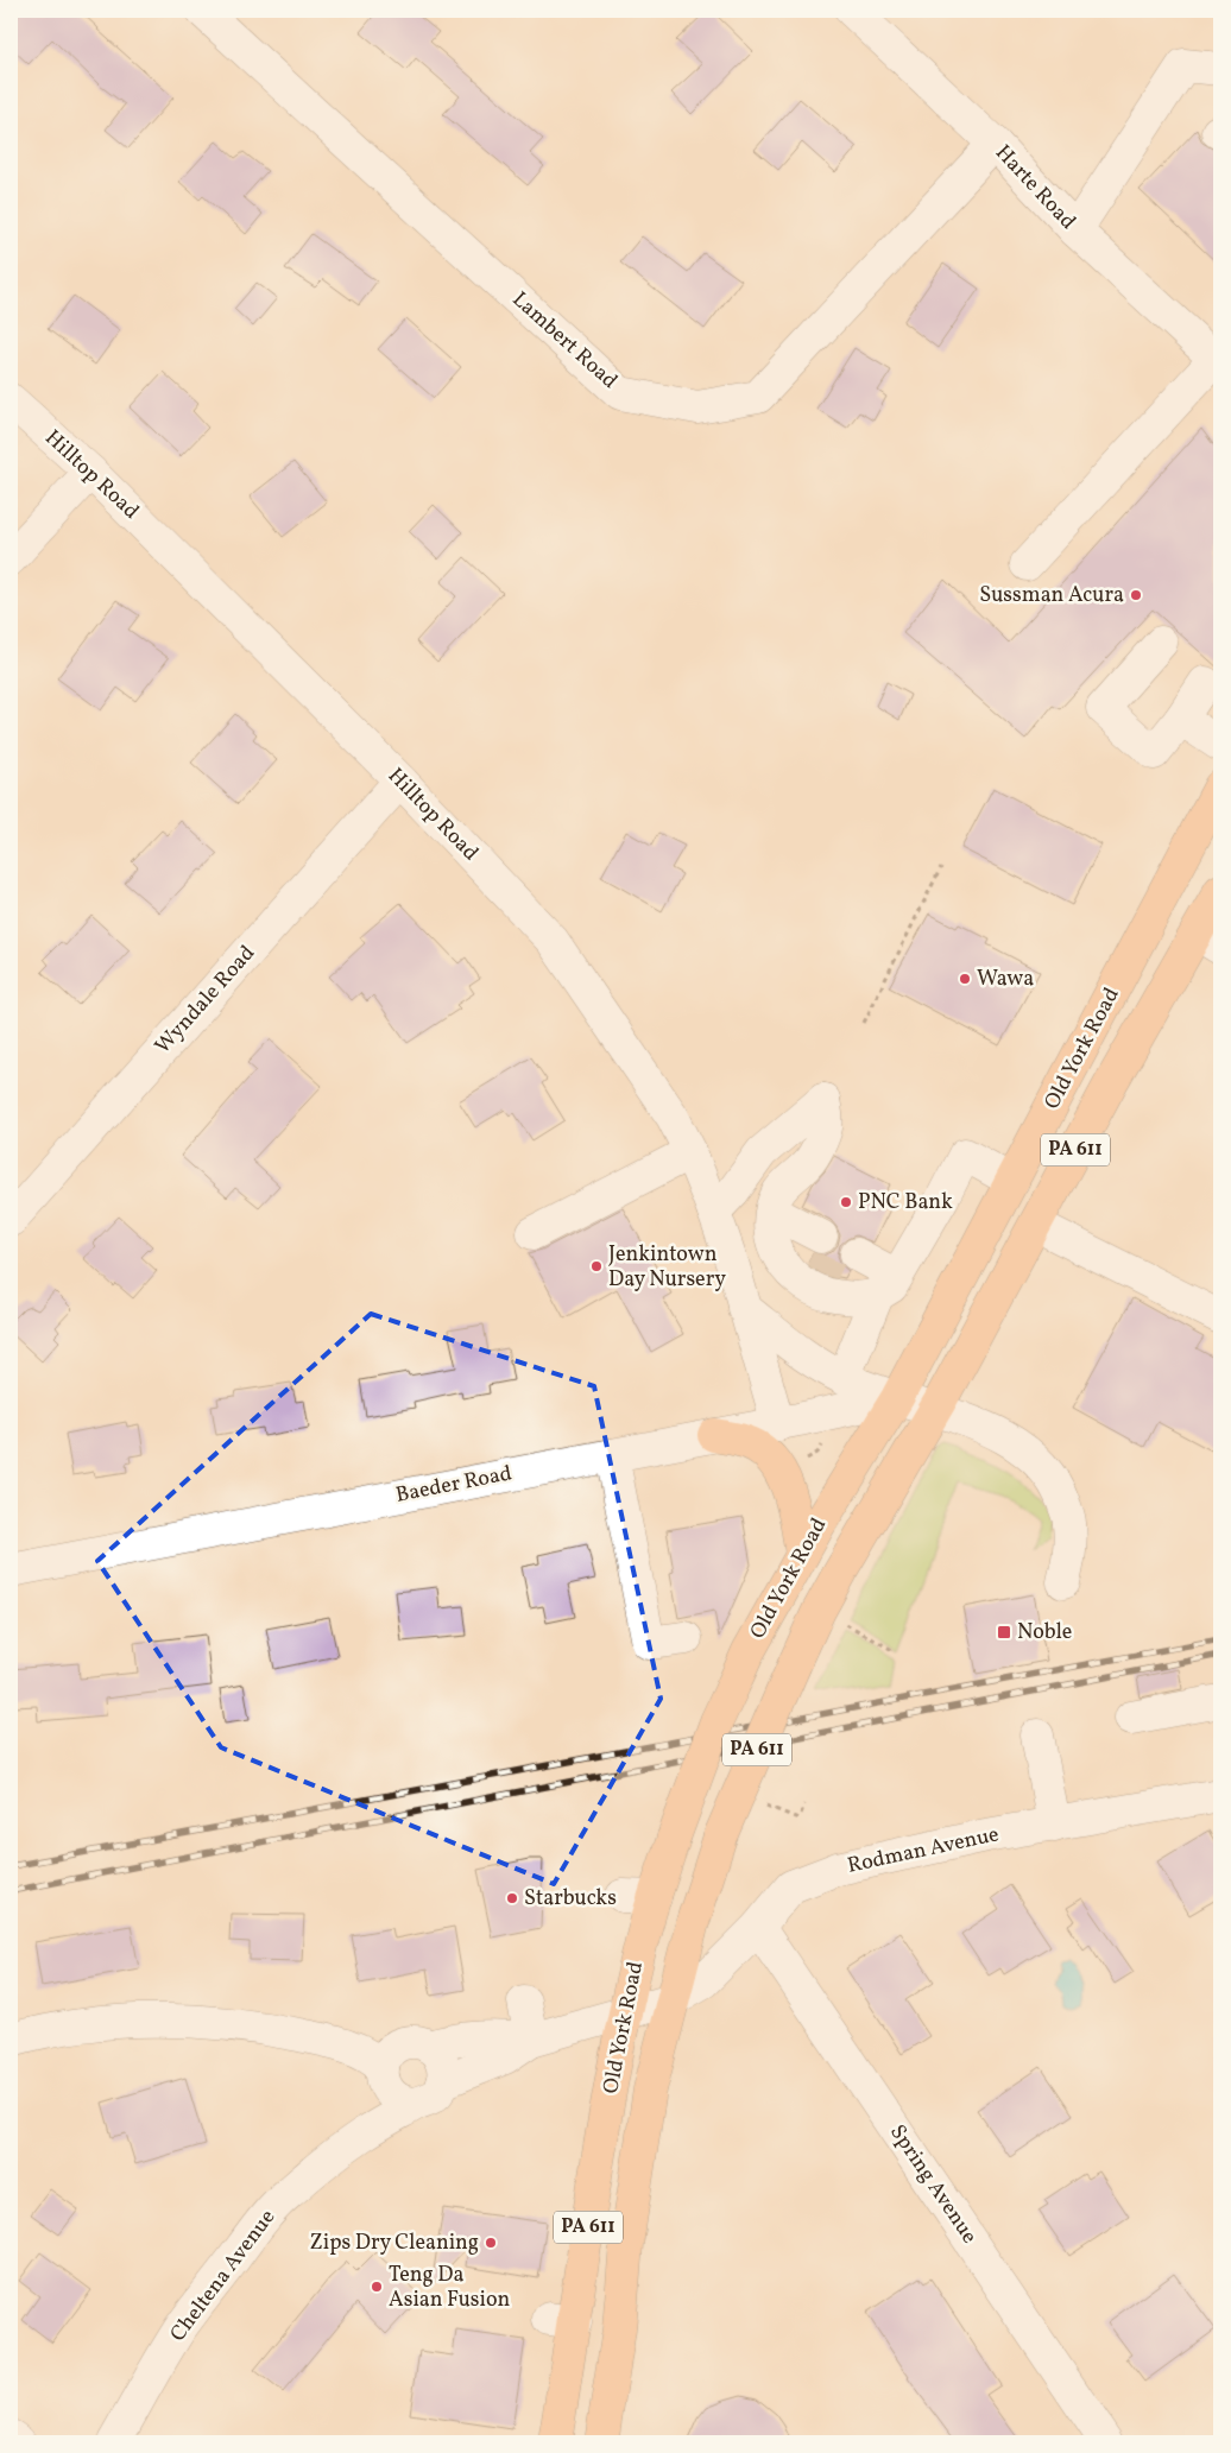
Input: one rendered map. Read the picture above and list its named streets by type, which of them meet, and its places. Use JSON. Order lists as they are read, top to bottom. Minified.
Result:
{"streets":{"highway":["Old York Road","PA 611"],"street":["Harte Road","Lambert Road","Hilltop Road","Wyndale Road","Baeder Road","Rodman Avenue","Spring Avenue","Cheltena Avenue"]},"crossings":[["Harte Road","Lambert Road"],["Hilltop Road","Wyndale Road"],["Hilltop Road","Baeder Road"],["Old York Road","Baeder Road"],["Old York Road","Rodman Avenue"],["Old York Road","Cheltena Avenue"],["Rodman Avenue","Spring Avenue"],["Rodman Avenue","Cheltena Avenue"]],"places":{"other":["Sussman Acura","Wawa","PNC Bank","Jenkintown Day Nursery","Starbucks","Zips Dry Cleaning","Teng Da Asian Fusion"],"transit":["Noble"]}}
